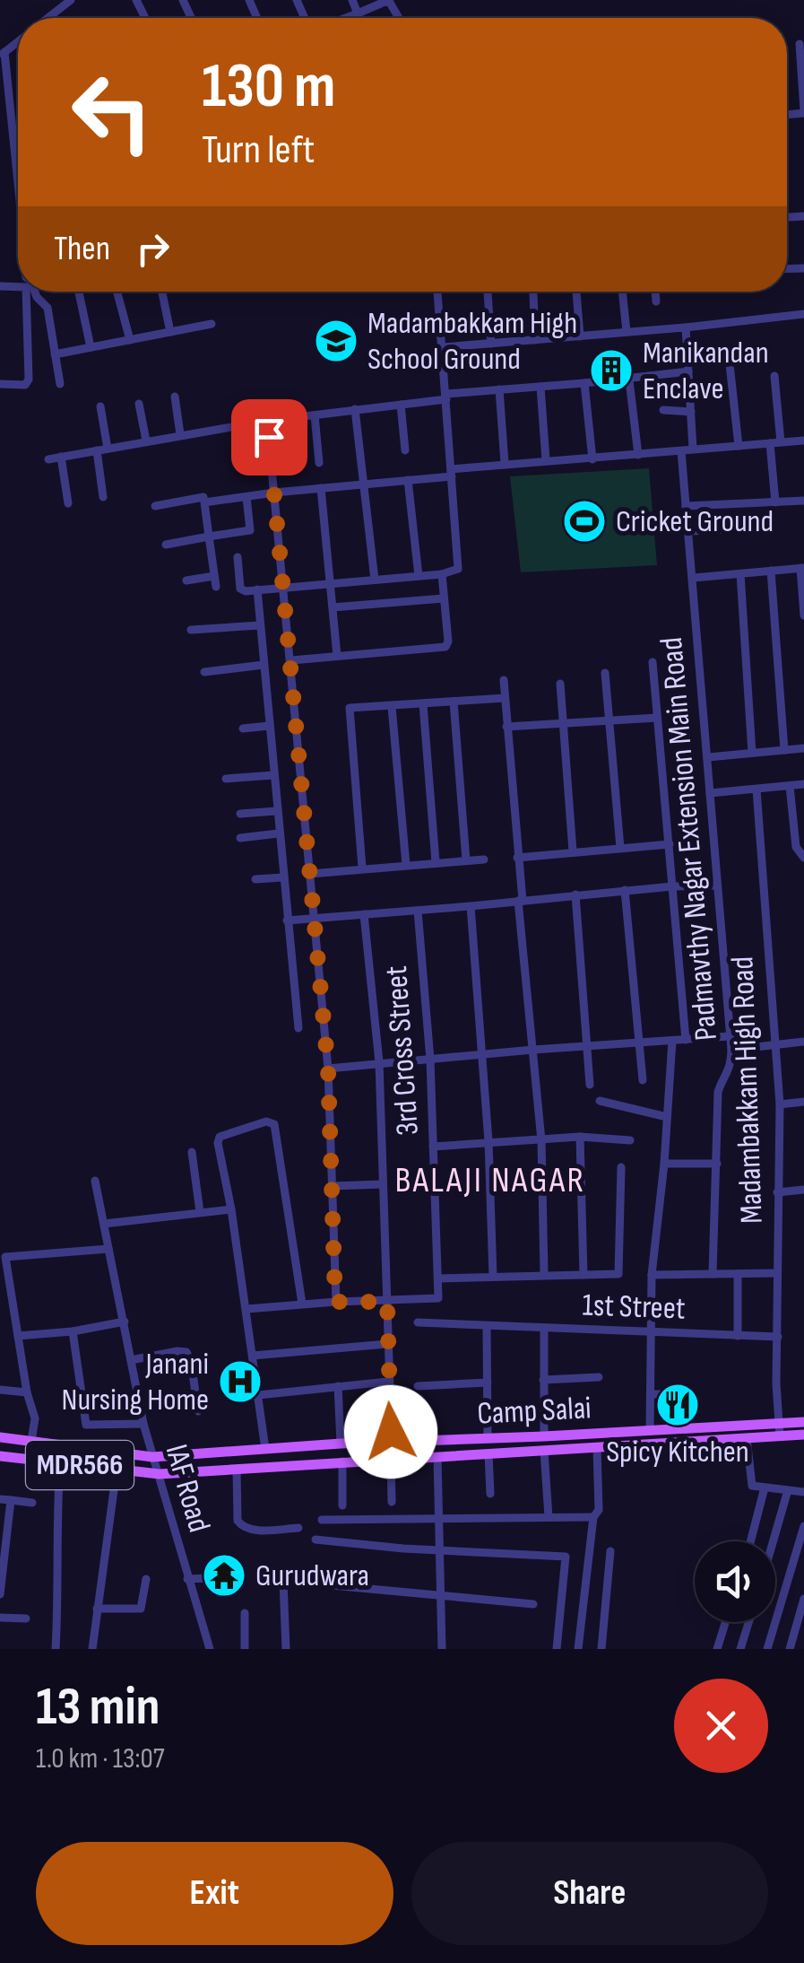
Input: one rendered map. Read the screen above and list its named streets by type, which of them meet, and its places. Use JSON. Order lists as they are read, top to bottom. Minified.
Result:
{"streets":{"main road":["Camp Salai","MDR566"],"street":["Padmavthy Nagar Extension Main Road","3rd Cross Street","Madambakkam High Road","1st Street","IAF Road"]},"crossings":[["Madambakkam High Road","1st Street"],["Madambakkam High Road","Camp Salai"],["Camp Salai","IAF Road"]],"districts":["BALAJI NAGAR"],"places":{"school or university":["Madambakkam High School Ground"],"building":["Manikandan Enclave"],"sports":["Cricket Ground"],"hospital":["Janani Nursing Home"],"restaurant":["Spicy Kitchen"],"temple":["Gurudwara"]},"page":{"turn":["130 m","Turn left"],"then":"Then","heading":["13 min","1.0 km · 13:07"],"buttons":["Exit","Share"]}}
